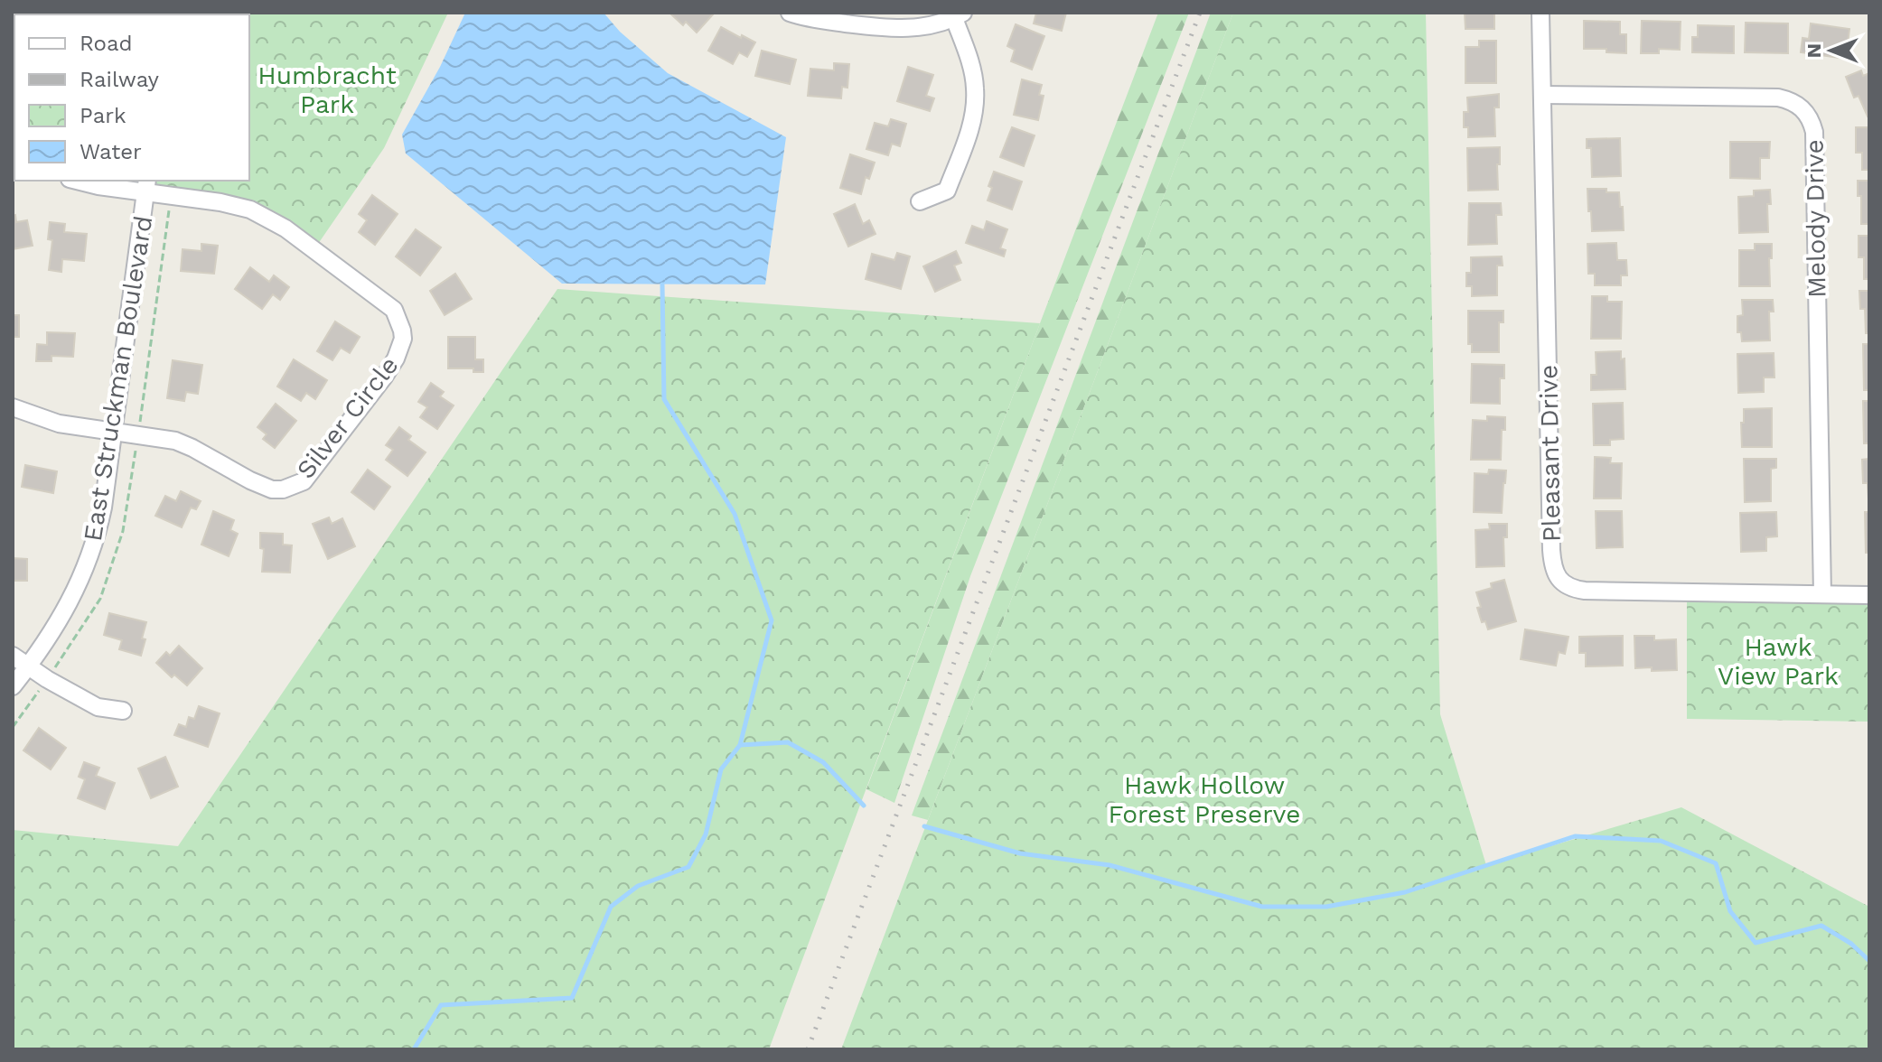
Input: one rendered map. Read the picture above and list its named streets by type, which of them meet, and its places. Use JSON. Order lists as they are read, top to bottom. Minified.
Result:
{"streets":{"street":["Melody Drive","East Struckman Boulevard","Silver Circle","Pleasant Drive"]},"crossings":[["Melody Drive","Pleasant Drive"],["East Struckman Boulevard","Silver Circle"]],"parks":["Humbracht Park","Hawk View Park","Hawk Hollow Forest Preserve"],"legend":["Road","Railway","Park","Water"],"north":"left"}
